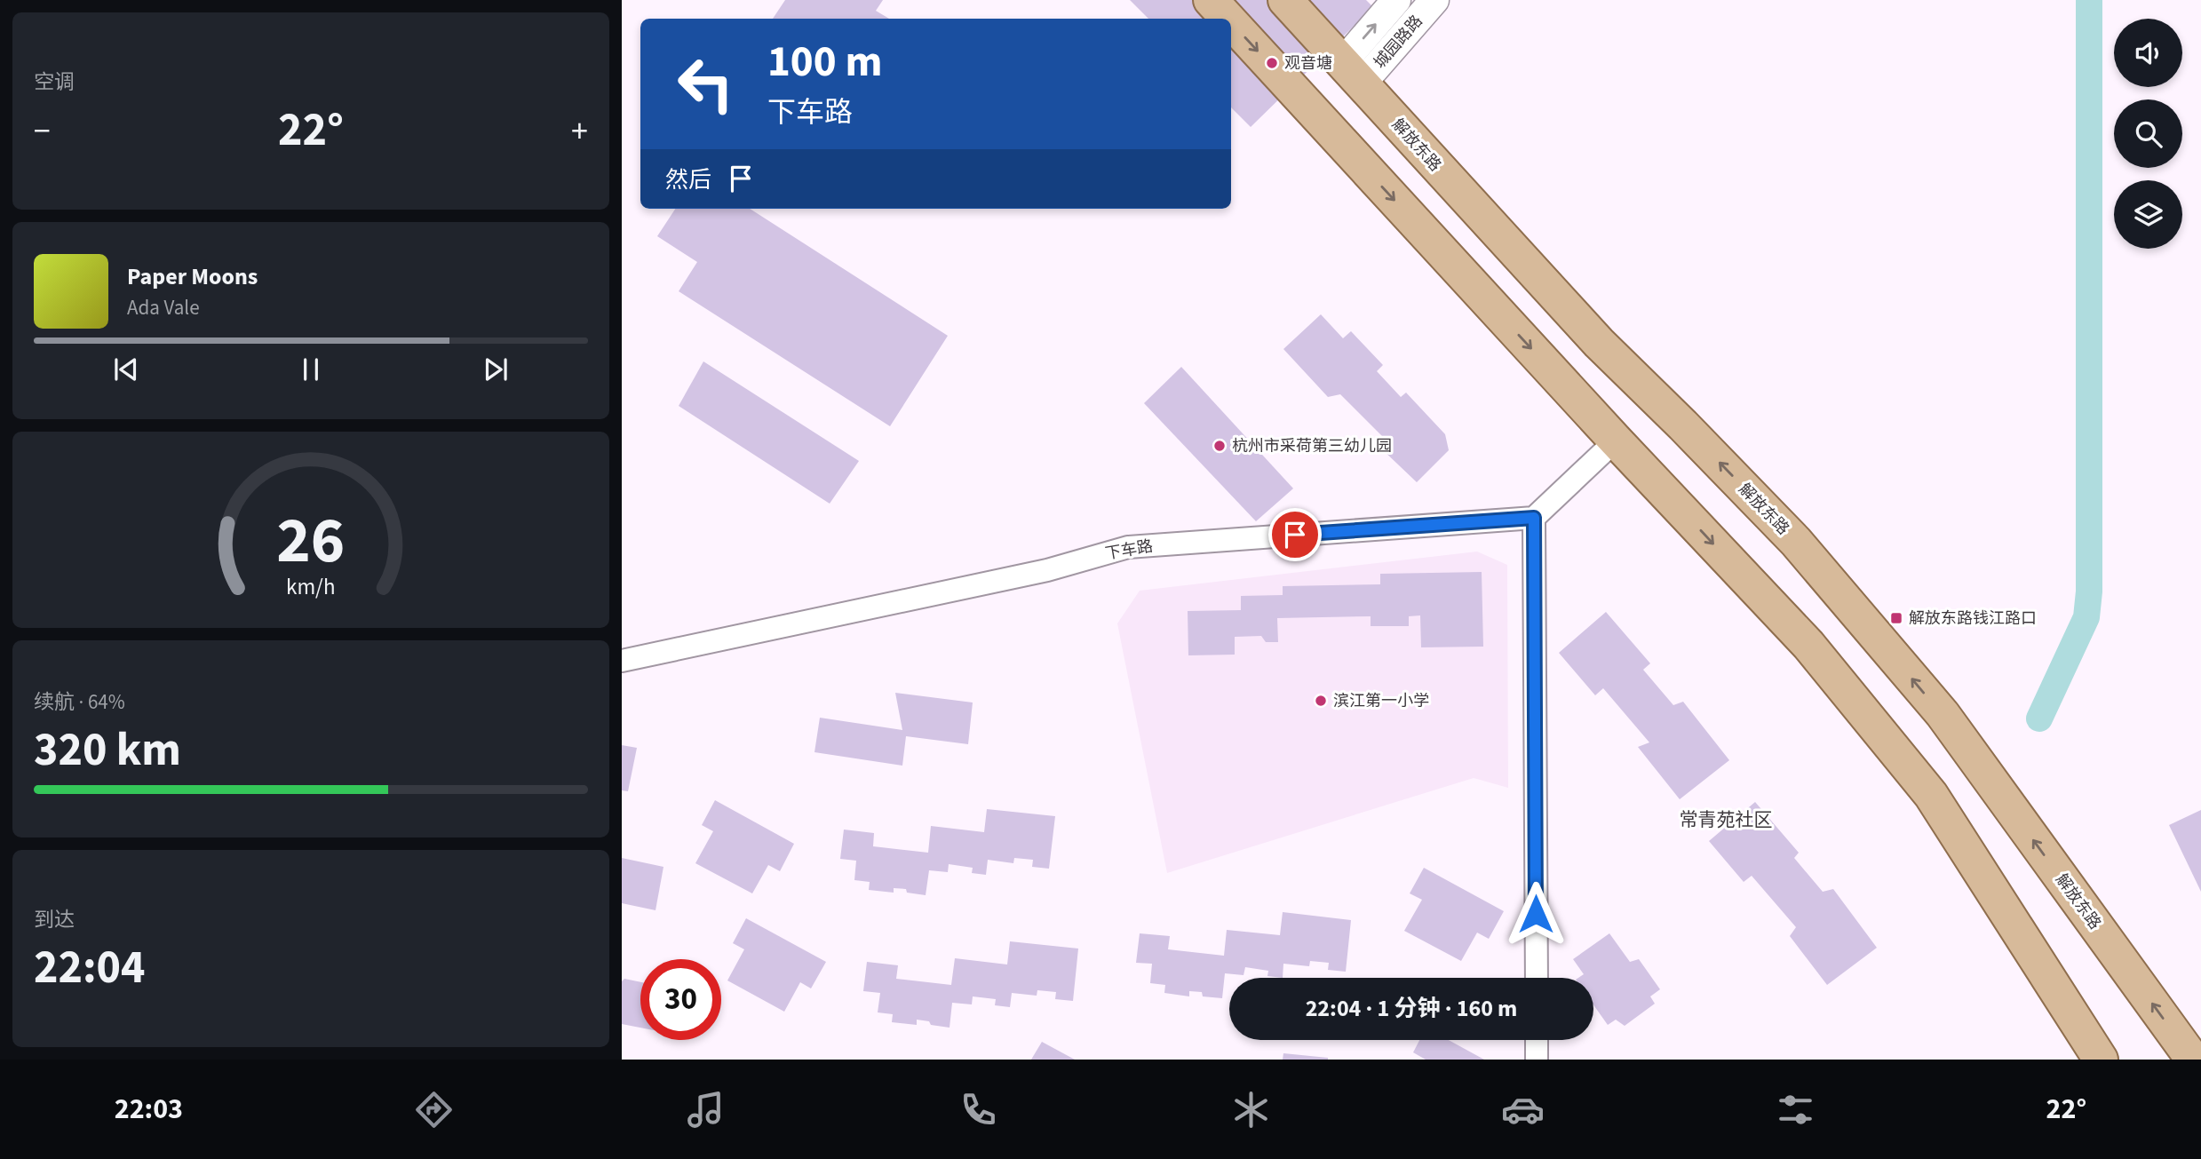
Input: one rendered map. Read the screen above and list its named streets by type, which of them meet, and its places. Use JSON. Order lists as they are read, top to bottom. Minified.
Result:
{"streets":{"main road":["解放东路"],"street":["城园路路","下车路"]},"crossings":[["城园路路","解放东路"]],"districts":["常青苑社区"],"places":{"other":["观音塘","杭州市采荷第三幼儿园","滨江第一小学"],"transit":["解放东路钱江路口"]},"page":{"tile":["空调",["续航 · 64%","320 km"],["到达","22:04"]],"turn":["100 m","下车路"],"heat":["−","22°","+"],"then":"然后","song":["Paper Moons","Ada Vale"],"limit":"30","trip":"22:04 · 1 分钟 · 160 m","tabs":["22:03","22°"],"gauge":["26","km/h"]}}
